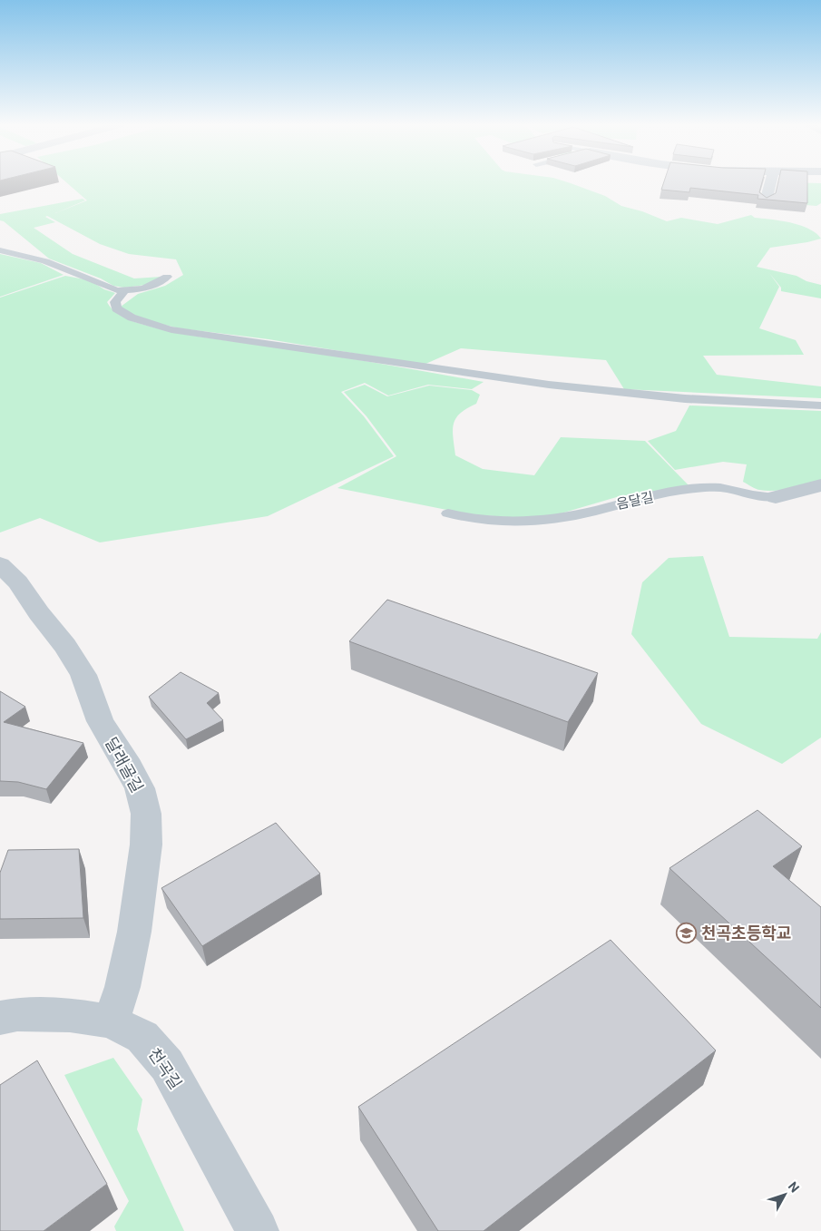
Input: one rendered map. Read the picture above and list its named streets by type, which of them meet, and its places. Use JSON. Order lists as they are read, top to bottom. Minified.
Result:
{"streets":{"street":["음달길","달래골길","천곡길"]},"crossings":[["달래골길","천곡길"]],"places":{"school or university":["천곡초등학교"]},"north":"top right"}
